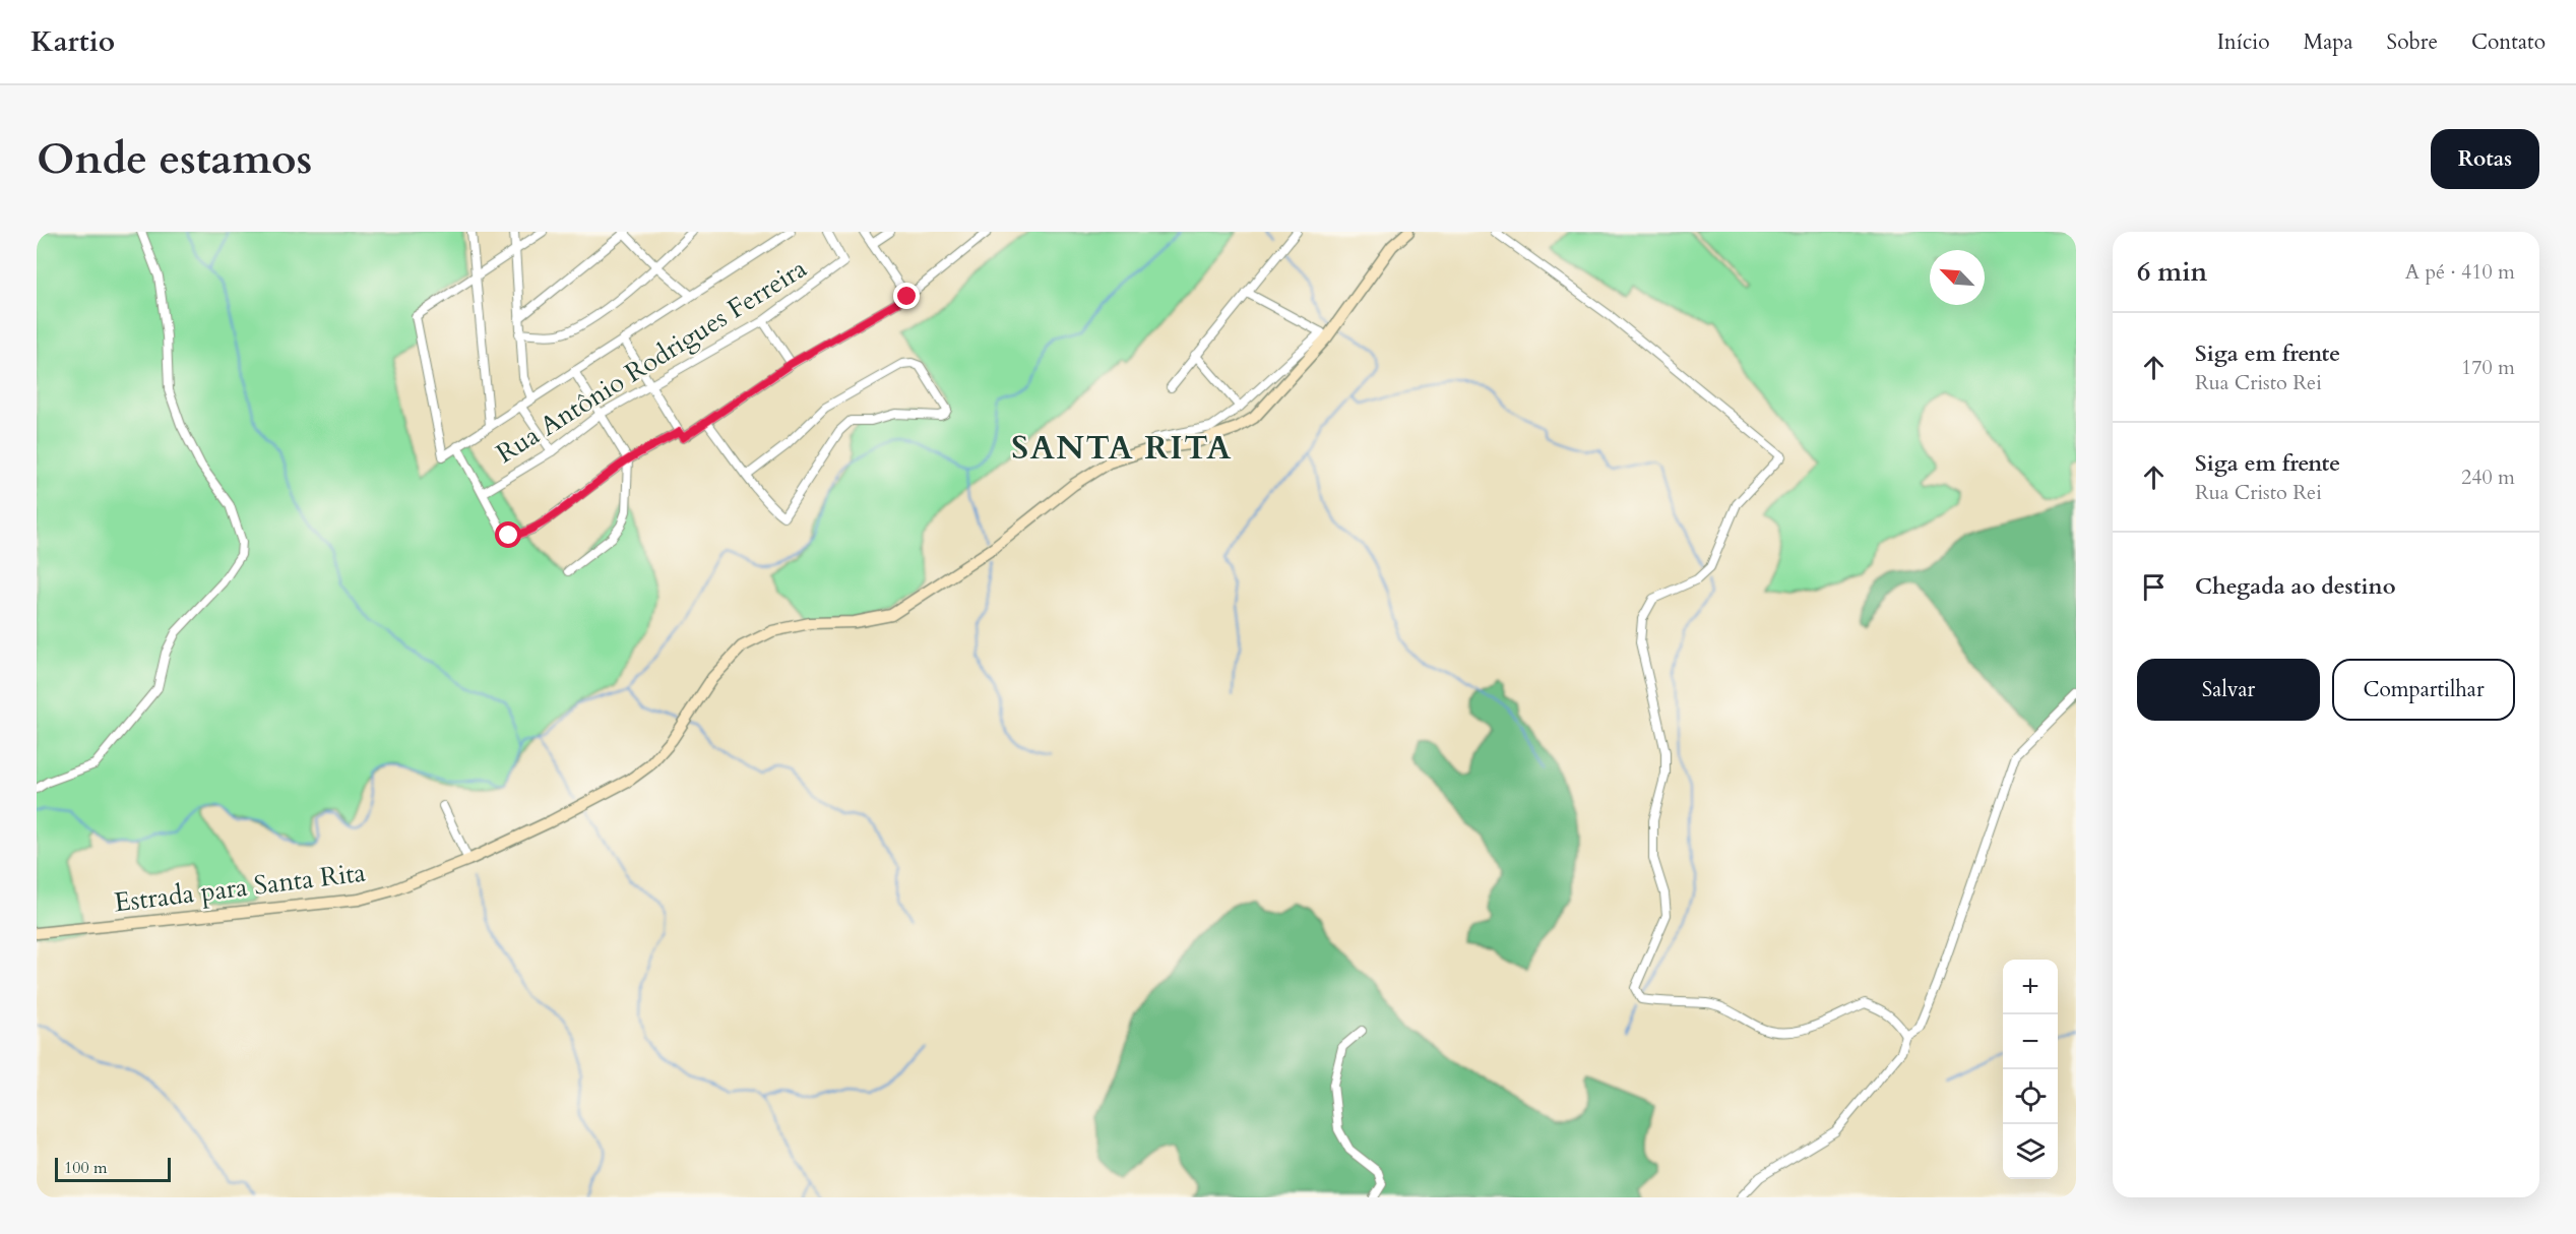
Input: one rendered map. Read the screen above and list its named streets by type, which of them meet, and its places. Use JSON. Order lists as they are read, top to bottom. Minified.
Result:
{"streets":{"main road":["Estrada para Santa Rita"],"street":["Rua Antônio Rodrigues Ferreira"]},"districts":["SANTA RITA"],"scale_bar":"100 m","north":"top left","page":{"header":"Kartio","nav":["Início","Mapa","Sobre","Contato"],"buttons":["Rotas",["Salvar","Compartilhar"]],"title":"Onde estamos","heading":["6 min","A pé · 410 m"],"list":[["Siga em frente","Rua Cristo Rei","170 m"],["Siga em frente","Rua Cristo Rei","240 m"],"Chegada ao destino"],"map_buttons":["+","−"],"scale":"100 m"}}
